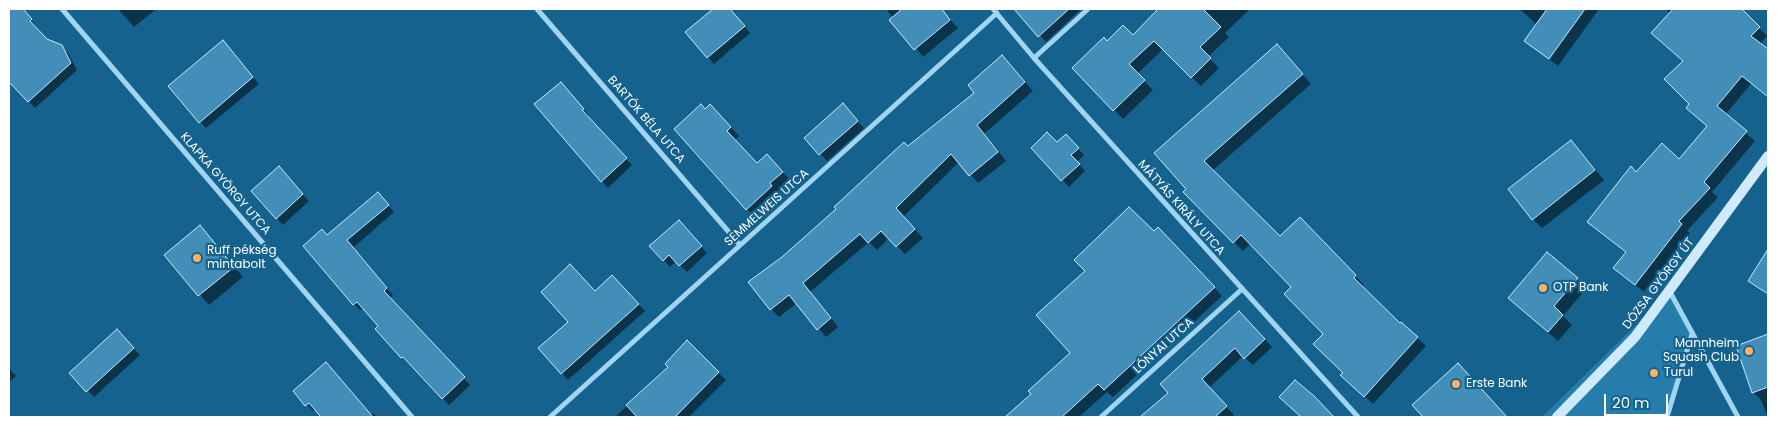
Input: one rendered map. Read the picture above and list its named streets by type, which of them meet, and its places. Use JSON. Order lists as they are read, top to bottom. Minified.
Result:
{"streets":{"main road":["DÓZSA GYÖRGY ÚT"],"street":["BARTÓK BÉLA UTCA","KLAPKA GYÖRGY UTCA","SEMMELWEIS UTCA","MÁTYÁS KIRÁLY UTCA","LÓNYAI UTCA"]},"crossings":[["BARTÓK BÉLA UTCA","SEMMELWEIS UTCA"],["SEMMELWEIS UTCA","MÁTYÁS KIRÁLY UTCA"],["MÁTYÁS KIRÁLY UTCA","LÓNYAI UTCA"]],"places":["Ruff pékség mintabolt","OTP Bank","Mannheim Squash Club","Turul","Erste Bank"],"scale_bar":"20 m"}
